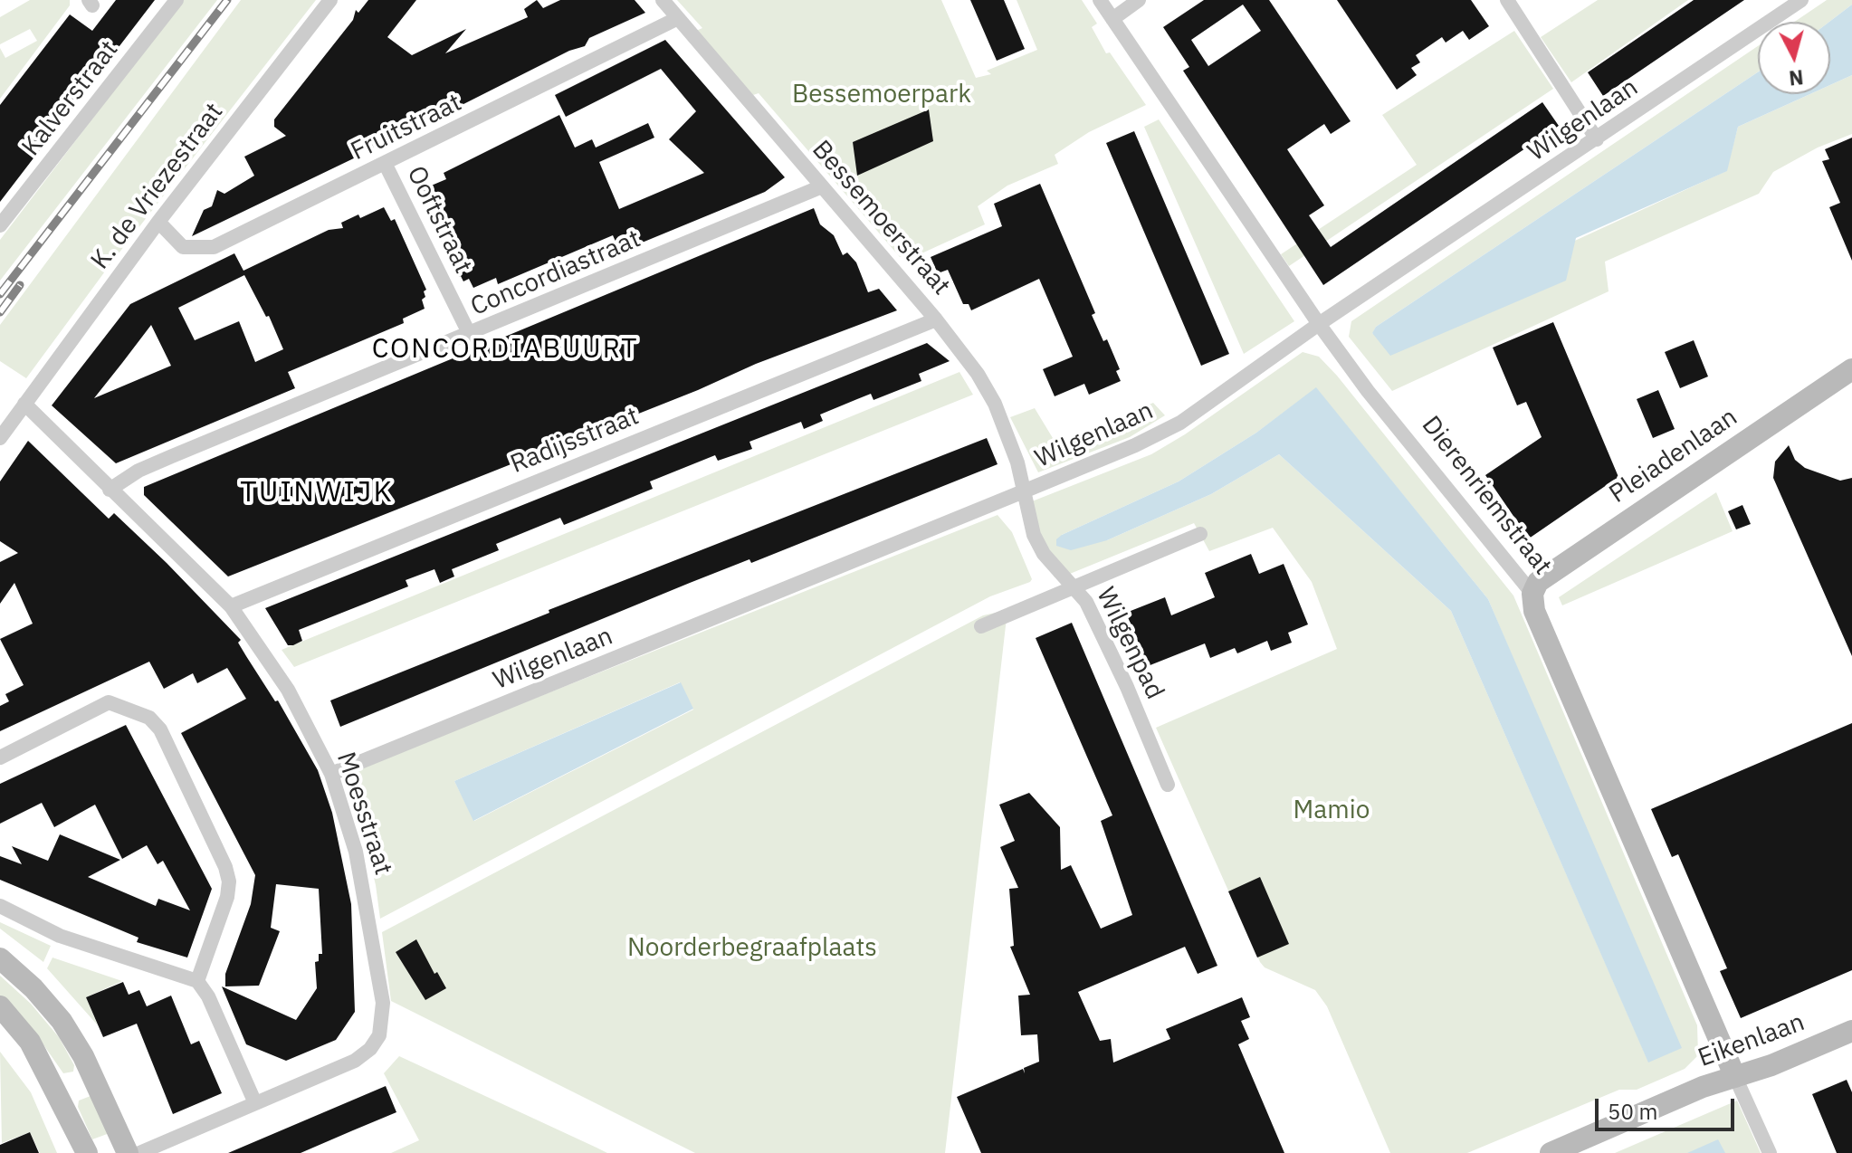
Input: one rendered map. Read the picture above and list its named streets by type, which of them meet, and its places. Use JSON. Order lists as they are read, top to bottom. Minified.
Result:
{"streets":{"street":["Kalverstraat","Wilgenlaan","Fruitstraat","K. de Vriezestraat","Bessemoerstraat","Ooftstraat","Concordiastraat","Radijsstraat","Pleiadenlaan","Dierenriemstraat","Wilgenpad","Moesstraat","Eikenlaan"]},"crossings":[["Wilgenlaan","Bessemoerstraat"],["Wilgenlaan","Dierenriemstraat"],["Wilgenlaan","Wilgenpad"],["Wilgenlaan","Moesstraat"],["Fruitstraat","K. de Vriezestraat"],["Fruitstraat","Bessemoerstraat"],["Fruitstraat","Ooftstraat"],["K. de Vriezestraat","Moesstraat"],["Bessemoerstraat","Concordiastraat"],["Bessemoerstraat","Radijsstraat"],["Bessemoerstraat","Wilgenpad"],["Ooftstraat","Concordiastraat"],["Concordiastraat","Moesstraat"],["Radijsstraat","Moesstraat"],["Pleiadenlaan","Dierenriemstraat"],["Dierenriemstraat","Eikenlaan"]],"districts":["CONCORDIABUURT","TUINWIJK"],"parks":["Bessemoerpark","Mamio","Noorderbegraafplaats"],"scale_bar":"50 m","north":"bottom"}
